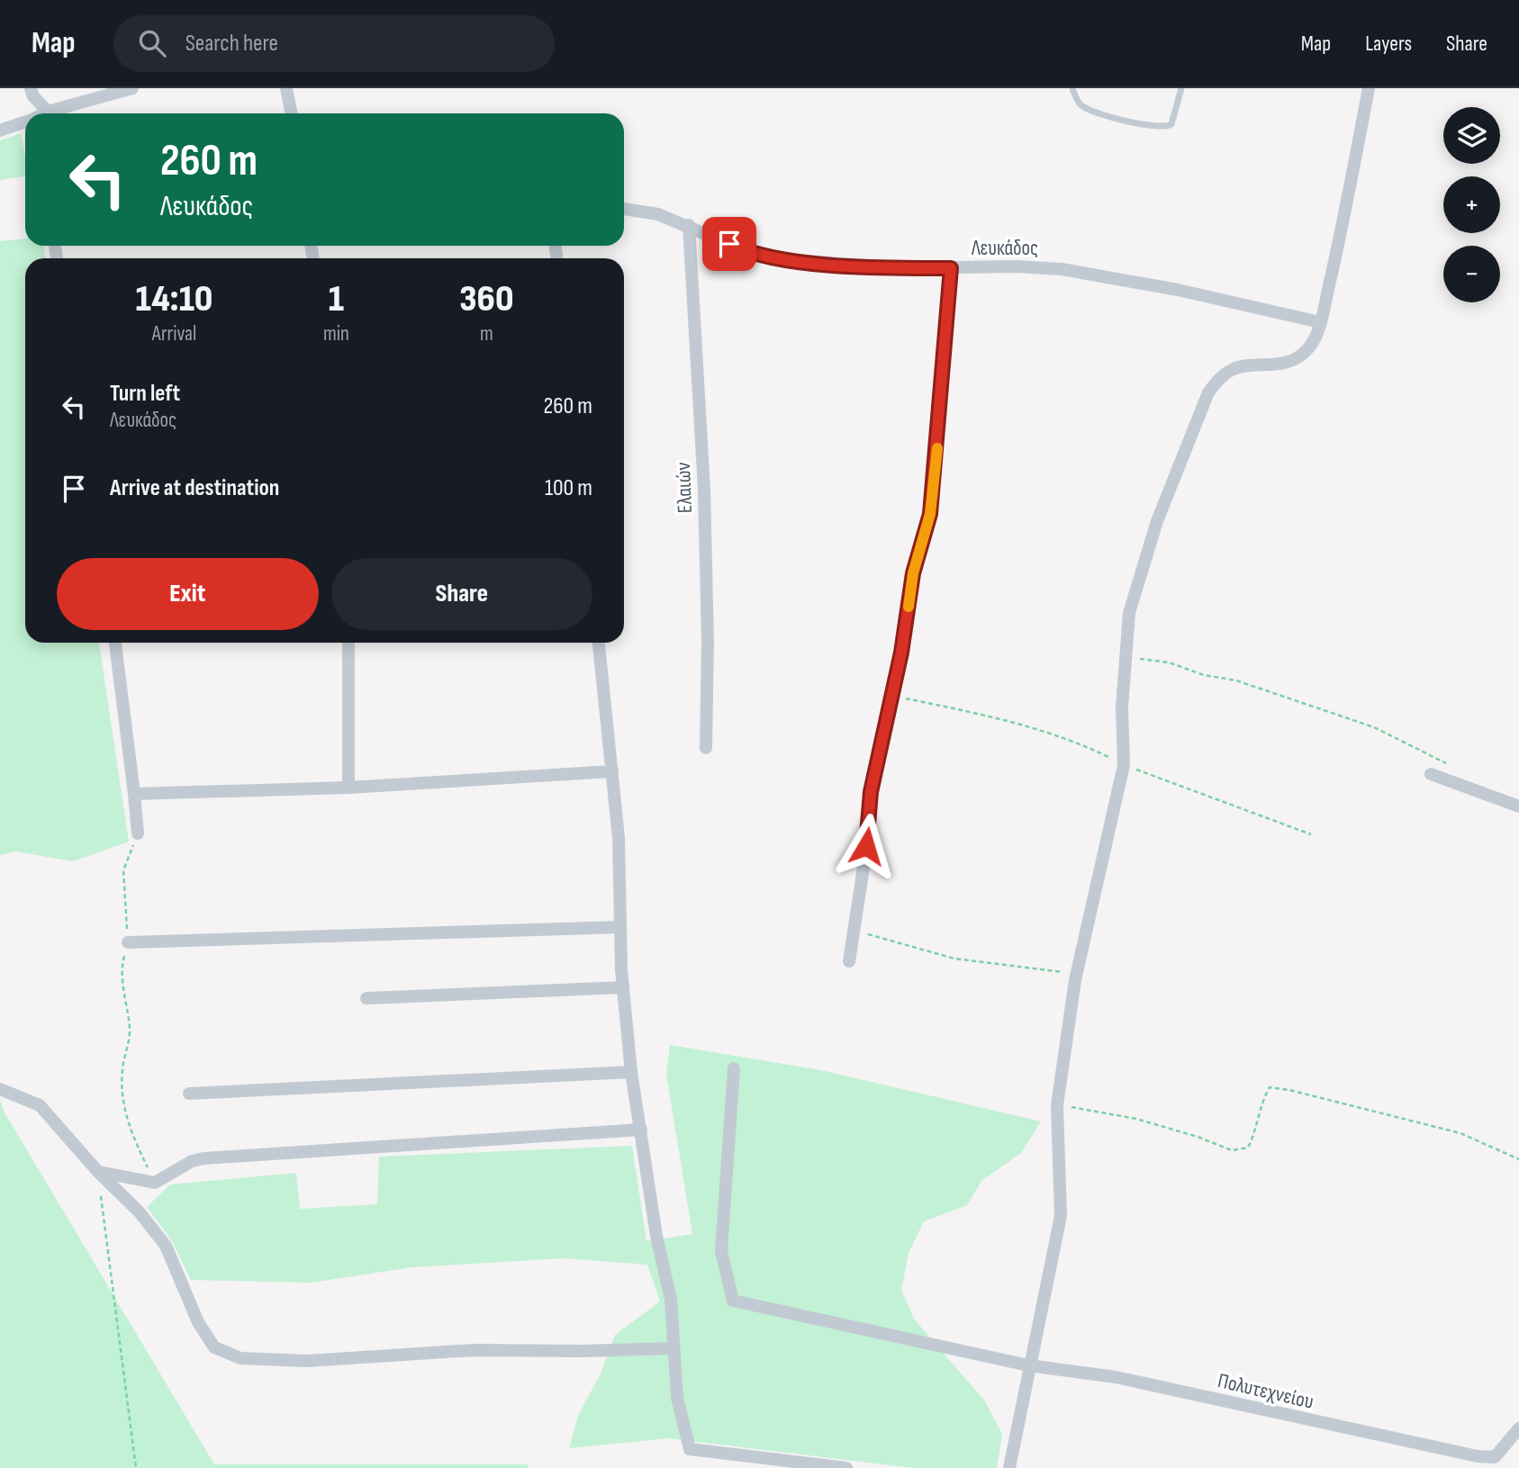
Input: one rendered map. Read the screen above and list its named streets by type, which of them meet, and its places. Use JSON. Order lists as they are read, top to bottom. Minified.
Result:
{"streets":{"street":["Λευκάδος","Ελαιών","Πολυτεχνείου"]},"crossings":[["Λευκάδος","Ελαιών"]],"page":{"header":"Map","search":"Search here","nav":["Map","Layers","Share"],"map_buttons":["+","−"],"turn":["260 m","Λευκάδος"],"eta":["14:10","Arrival","1","min","360","m"],"list":[{"name":"Turn left","note":"Λευκάδος","value":"260 m"},{"name":"Arrive at destination","value":"100 m"}],"buttons":["Exit","Share"]}}
